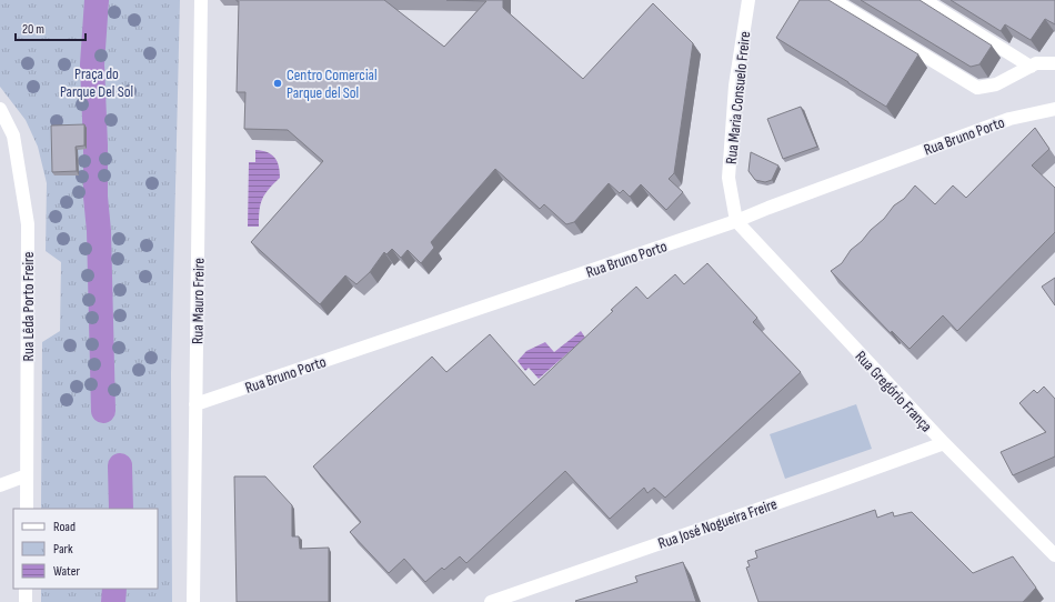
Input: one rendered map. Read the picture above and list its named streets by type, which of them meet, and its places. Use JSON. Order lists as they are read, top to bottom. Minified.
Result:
{"streets":{"street":["Rua Maria Consuelo Freire","Rua Bruno Porto","Rua Mauro Freire","Rua Lêda Porto Freire","Rua Gregório França","Rua José Nogueira Freire"]},"crossings":[["Rua Maria Consuelo Freire","Rua Bruno Porto"],["Rua Maria Consuelo Freire","Rua Gregório França"],["Rua Bruno Porto","Rua Mauro Freire"],["Rua Bruno Porto","Rua Gregório França"],["Rua Gregório França","Rua José Nogueira Freire"]],"parks":["Praça do Parque Del Sol"],"places":["Centro Comercial Parque del Sol"],"legend":["Road","Park","Water"],"scale_bar":"20 m"}
